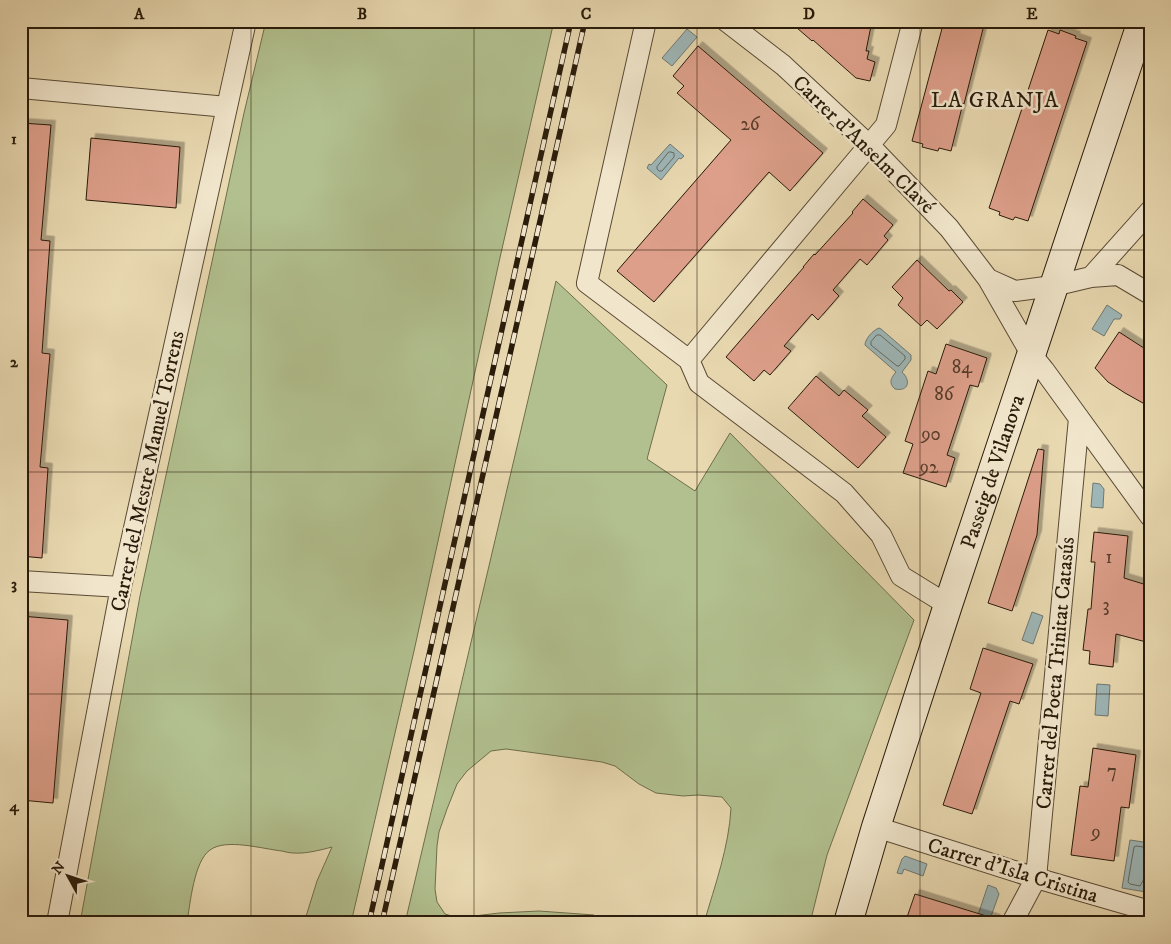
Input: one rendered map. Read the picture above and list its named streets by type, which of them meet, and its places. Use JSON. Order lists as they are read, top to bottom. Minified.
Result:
{"streets":{"street":["Carrer d'Anselm Clavé","Carrer del Mestre Manuel Torrens","Passeig de Vilanova","Carrer del Poeta Trinitat Catasús","Carrer d'Isla Cristina"]},"crossings":[["Carrer d'Anselm Clavé","Passeig de Vilanova"],["Carrer d'Anselm Clavé","Carrer del Poeta Trinitat Catasús"],["Passeig de Vilanova","Carrer d'Isla Cristina"],["Carrer del Poeta Trinitat Catasús","Carrer d'Isla Cristina"]],"districts":["LA GRANJA"],"house_numbers":["26","84","86","90","92","1","3","7","9"],"north":"top left","grid":{"columns":["A","B","C","D","E"],"rows":["1","2","3","4"]}}
